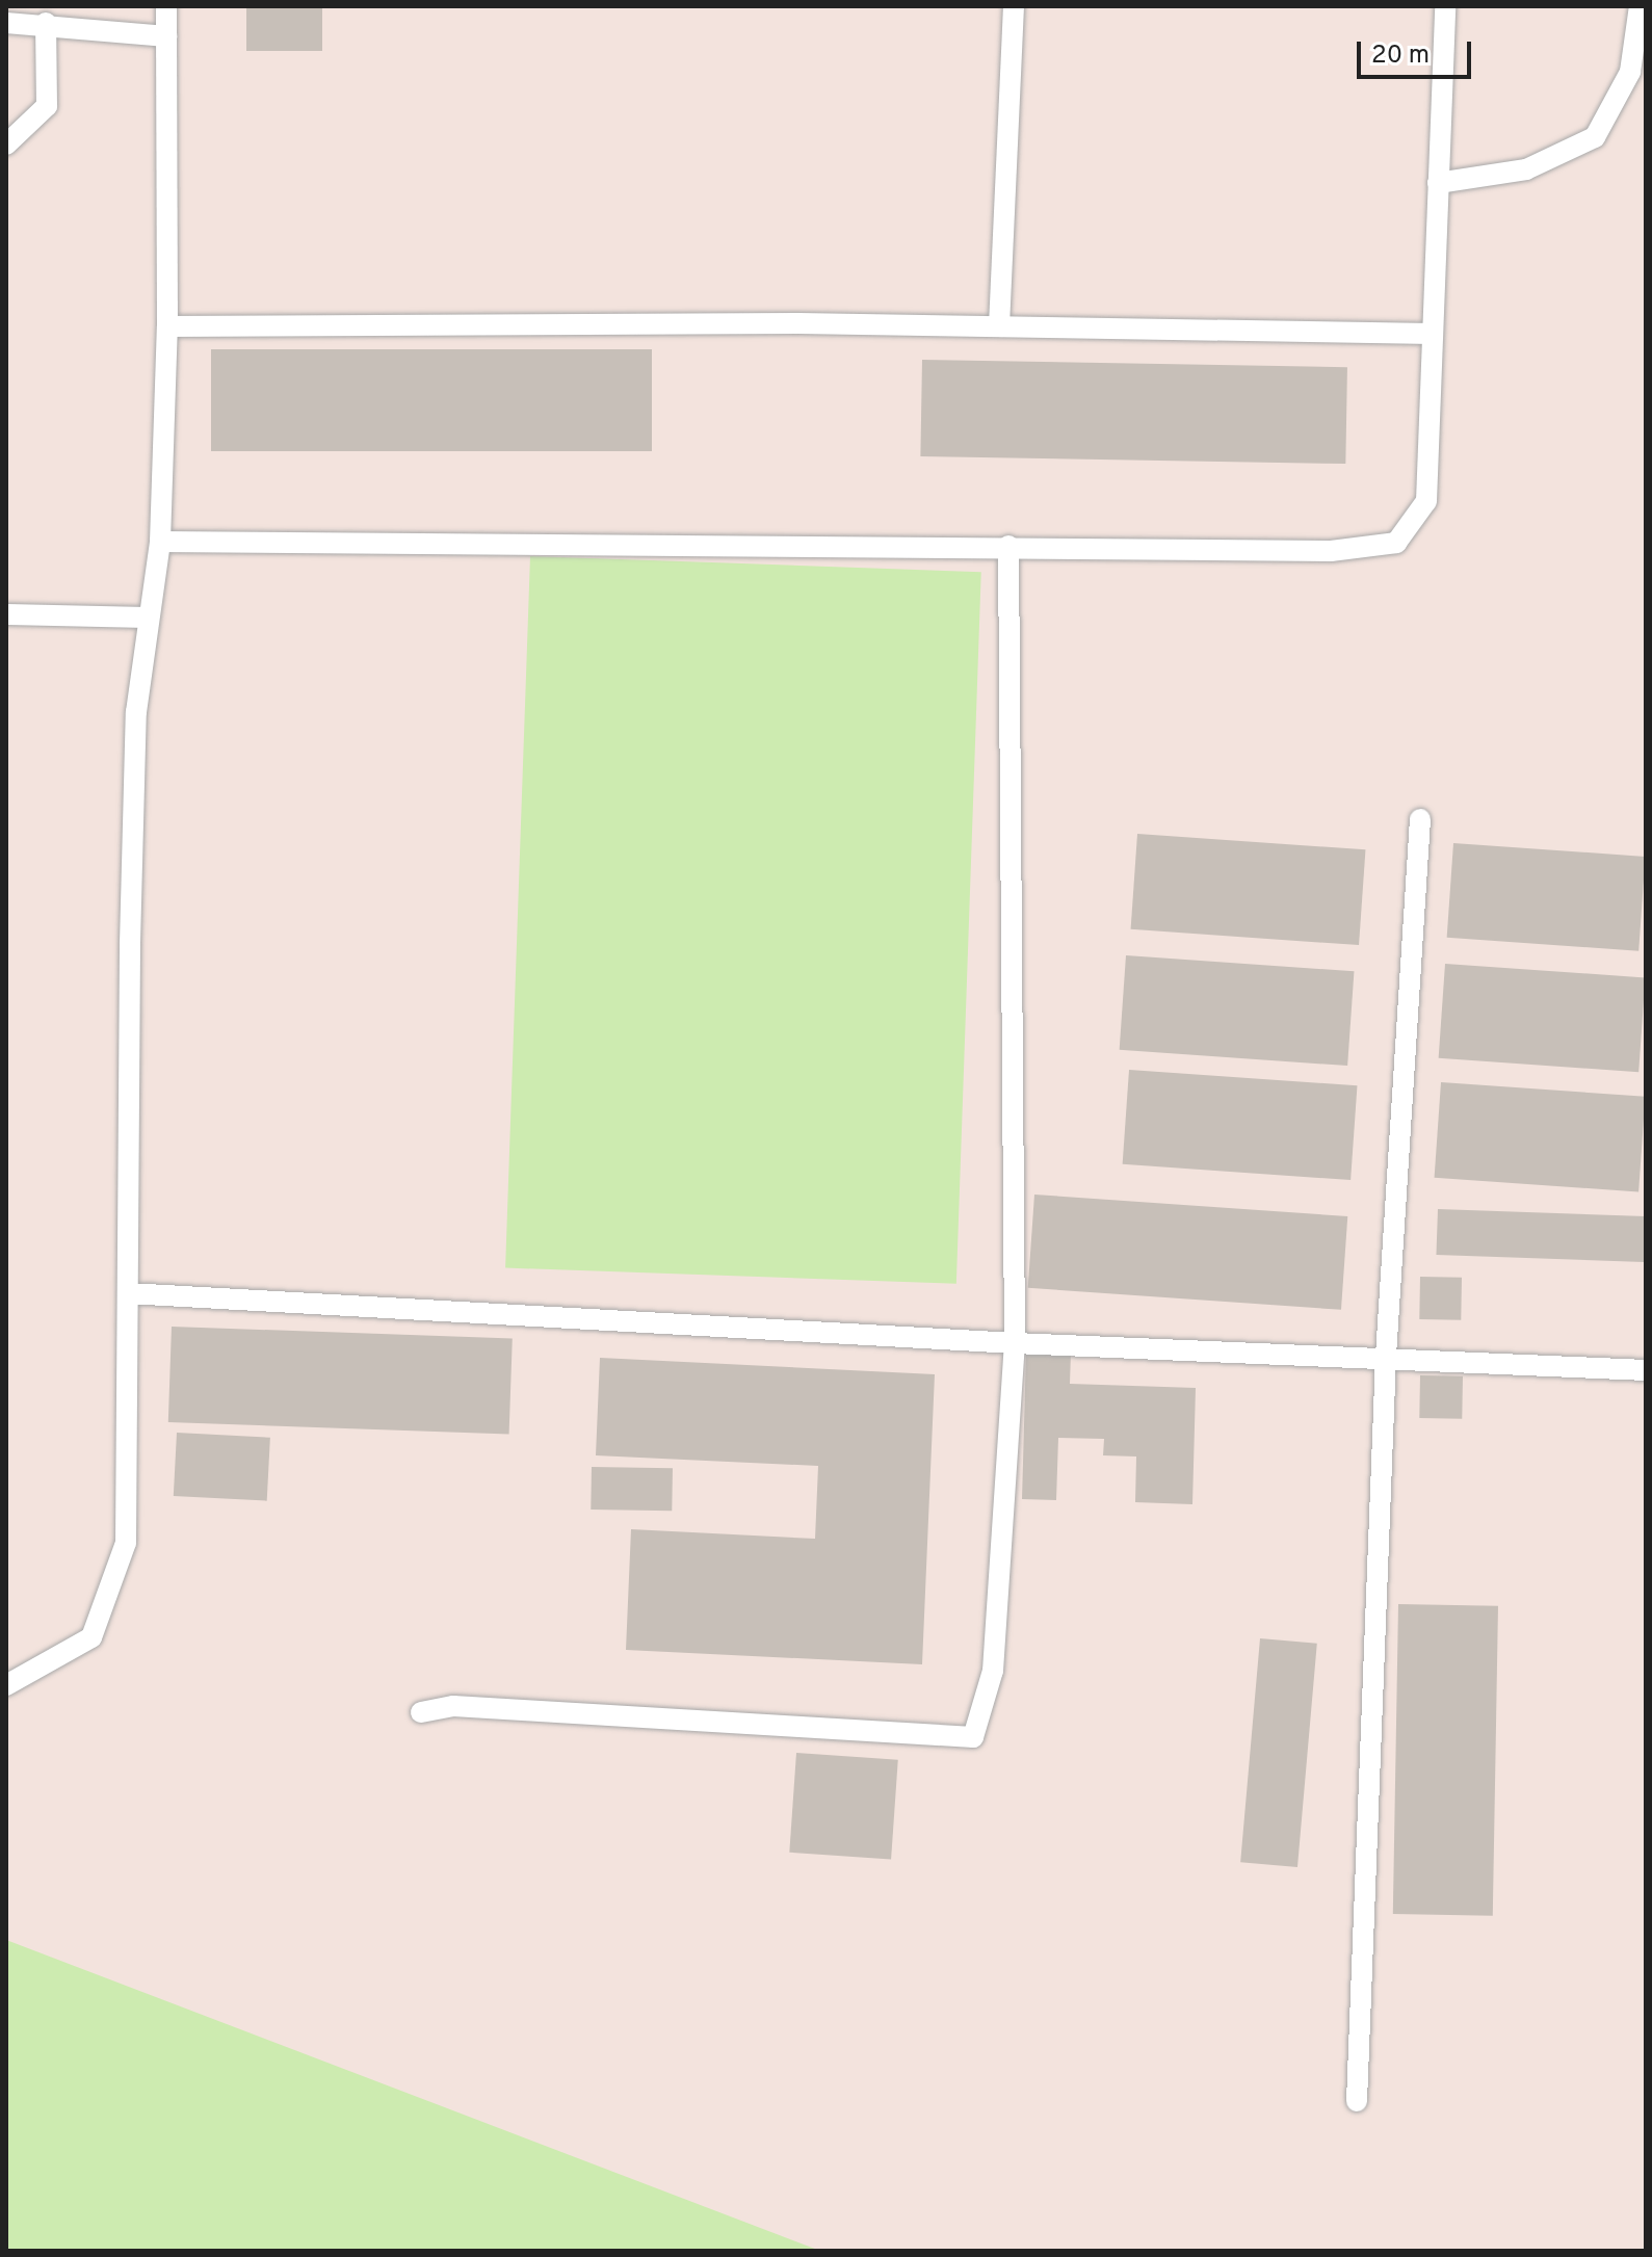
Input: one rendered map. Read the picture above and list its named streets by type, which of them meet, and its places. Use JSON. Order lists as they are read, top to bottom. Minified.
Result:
{"scale_bar":"20 m"}
